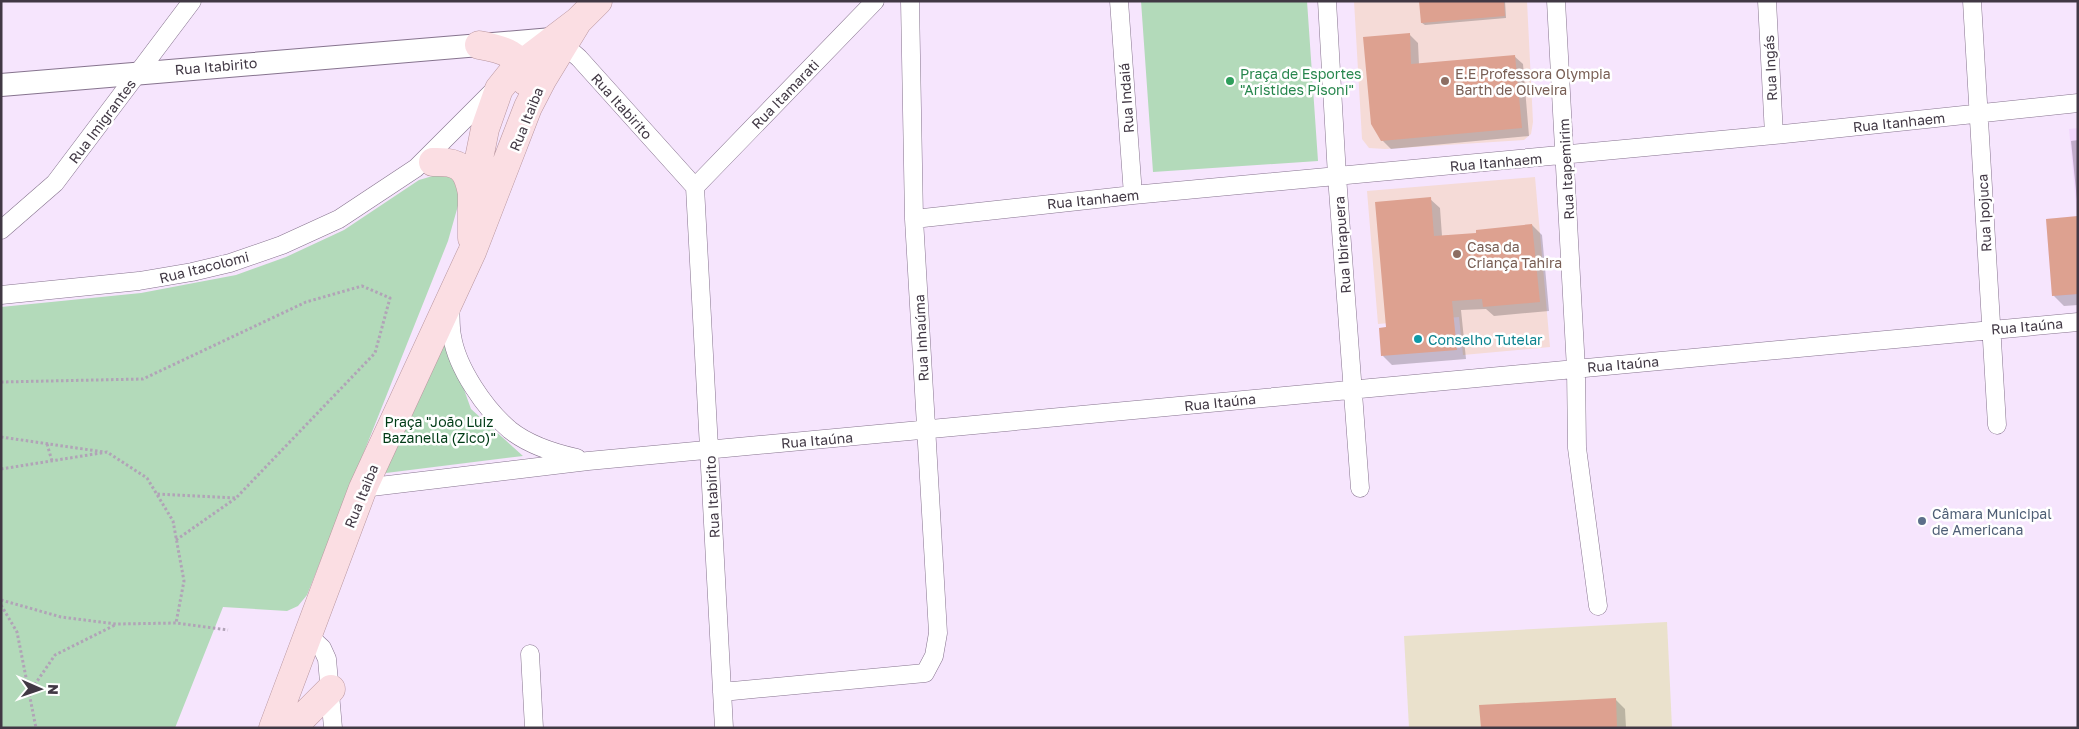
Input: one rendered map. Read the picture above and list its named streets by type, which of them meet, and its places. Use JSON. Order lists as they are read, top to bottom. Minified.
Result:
{"streets":{"main road":["Rua Itaiba"],"street":["Rua Itabirito","Rua Ingás","Rua Itamarati","Rua Indaiá","Rua Imigrantes","Rua Itanhaem","Rua Itapemirim","Rua Ipojuca","Rua Ibirapuera","Rua Itacolomi","Rua Itaúna","Rua Inhaúma"]},"crossings":[["Rua Itabirito","Rua Itamarati"],["Rua Itabirito","Rua Itaiba"],["Rua Itabirito","Rua Imigrantes"],["Rua Itabirito","Rua Itaúna"],["Rua Itabirito","Rua Inhaúma"],["Rua Ingás","Rua Itanhaem"],["Rua Indaiá","Rua Itanhaem"],["Rua Itaiba","Rua Itacolomi"],["Rua Itaiba","Rua Itaúna"],["Rua Itanhaem","Rua Itapemirim"],["Rua Itanhaem","Rua Ipojuca"],["Rua Itanhaem","Rua Ibirapuera"],["Rua Itanhaem","Rua Inhaúma"],["Rua Itapemirim","Rua Itaúna"],["Rua Ipojuca","Rua Itaúna"],["Rua Ibirapuera","Rua Itaúna"],["Rua Itaúna","Rua Inhaúma"]],"parks":["Praça \"João Luiz Bazanella (Zico)\""],"places":["Praça de Esportes \"Aristides Pisoni\"","E.E Professora Olympia Barth de Oliveira","Casa da Criança Tahira","Conselho Tutelar","Câmara Municipal de Americana"],"north":"right"}
